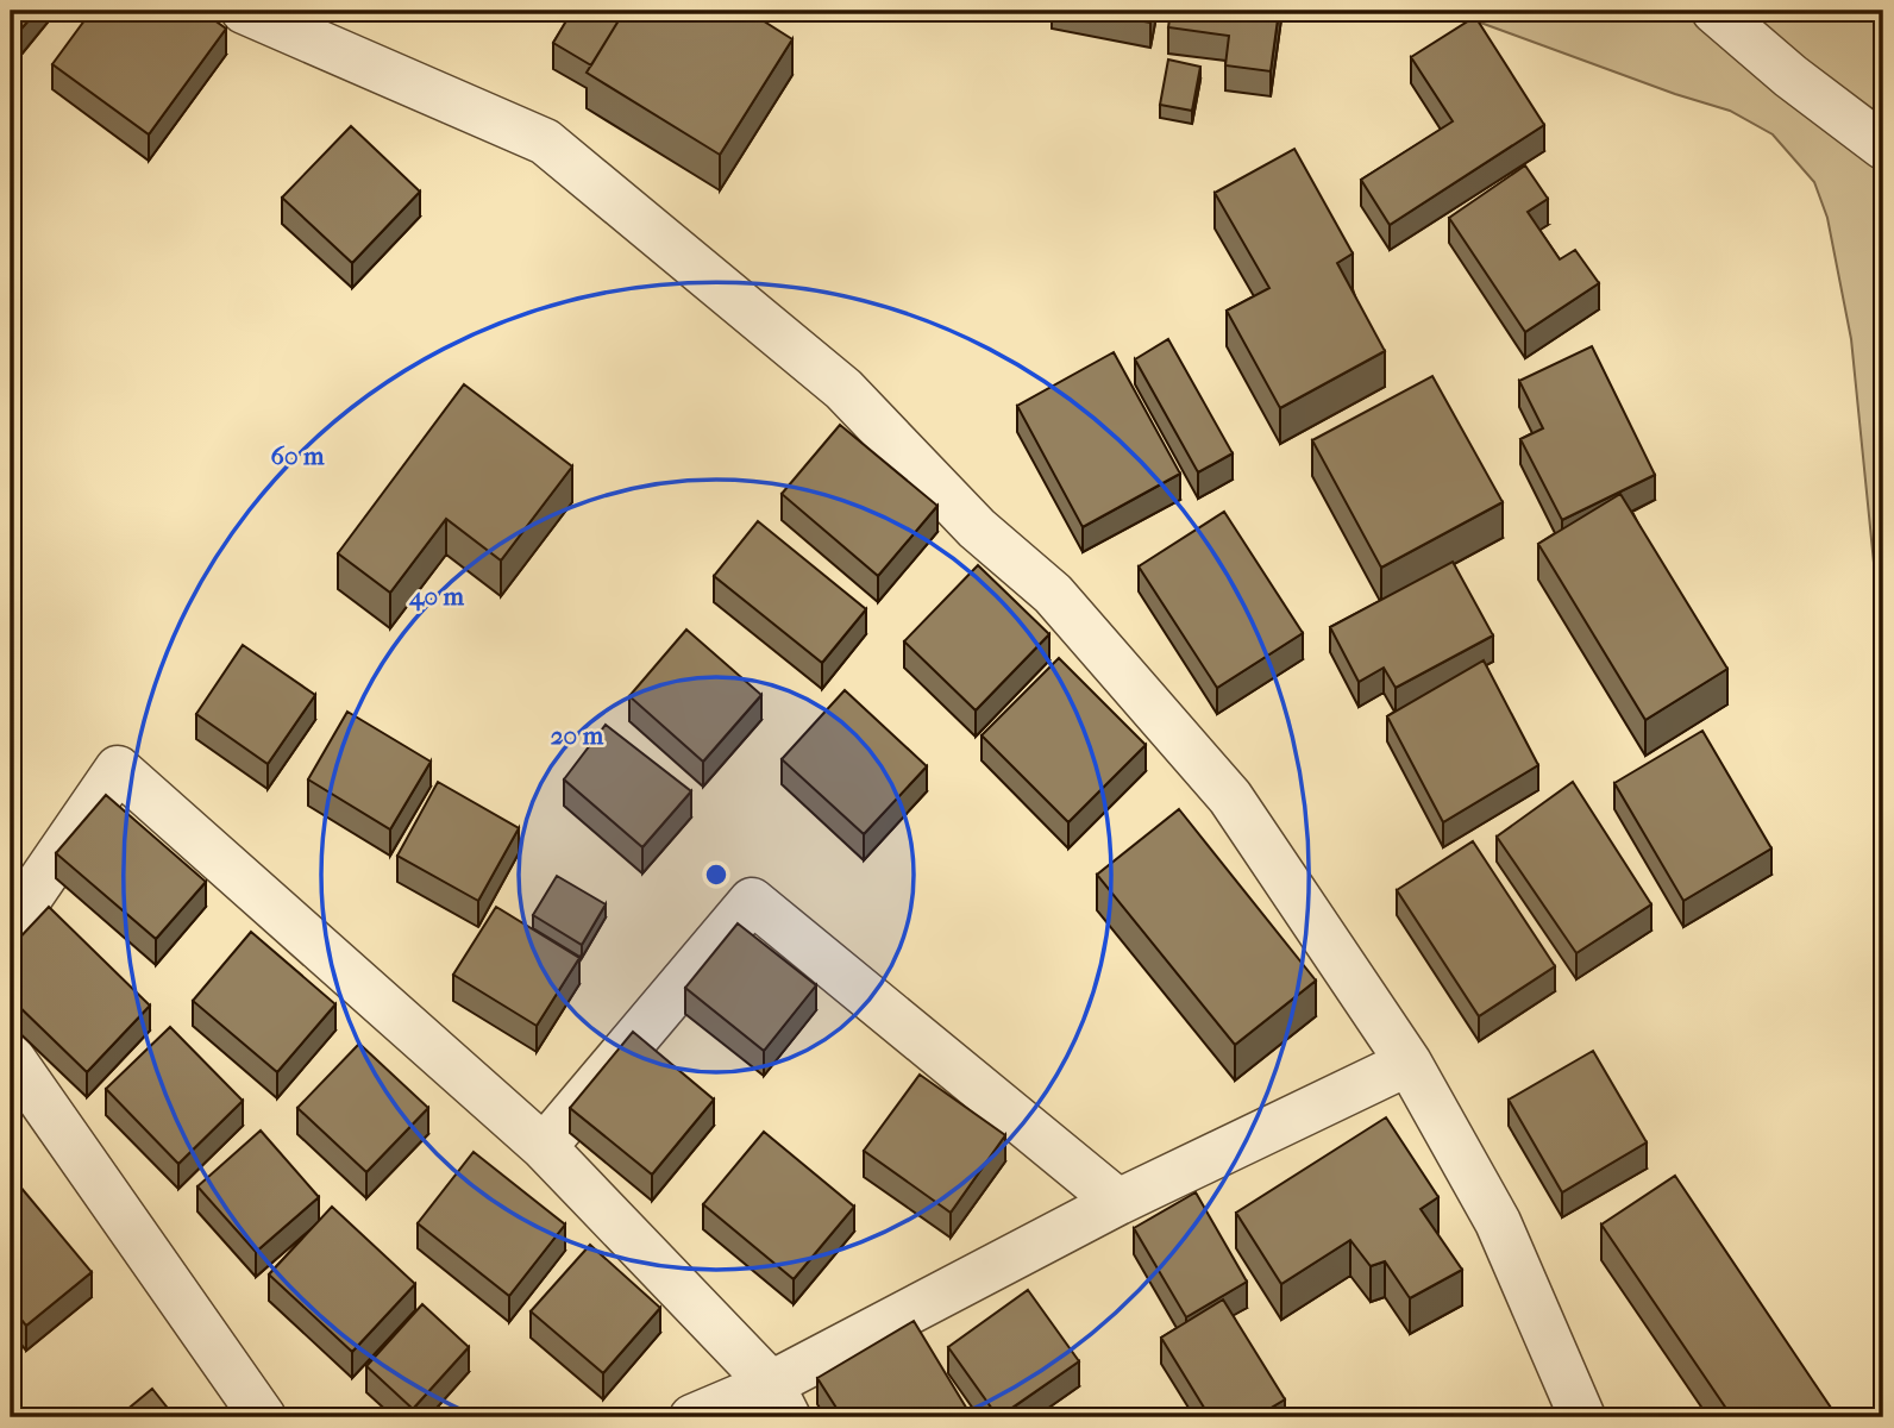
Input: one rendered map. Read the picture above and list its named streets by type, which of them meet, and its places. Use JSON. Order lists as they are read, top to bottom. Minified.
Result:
{"rings":["60 m","40 m","20 m"]}
